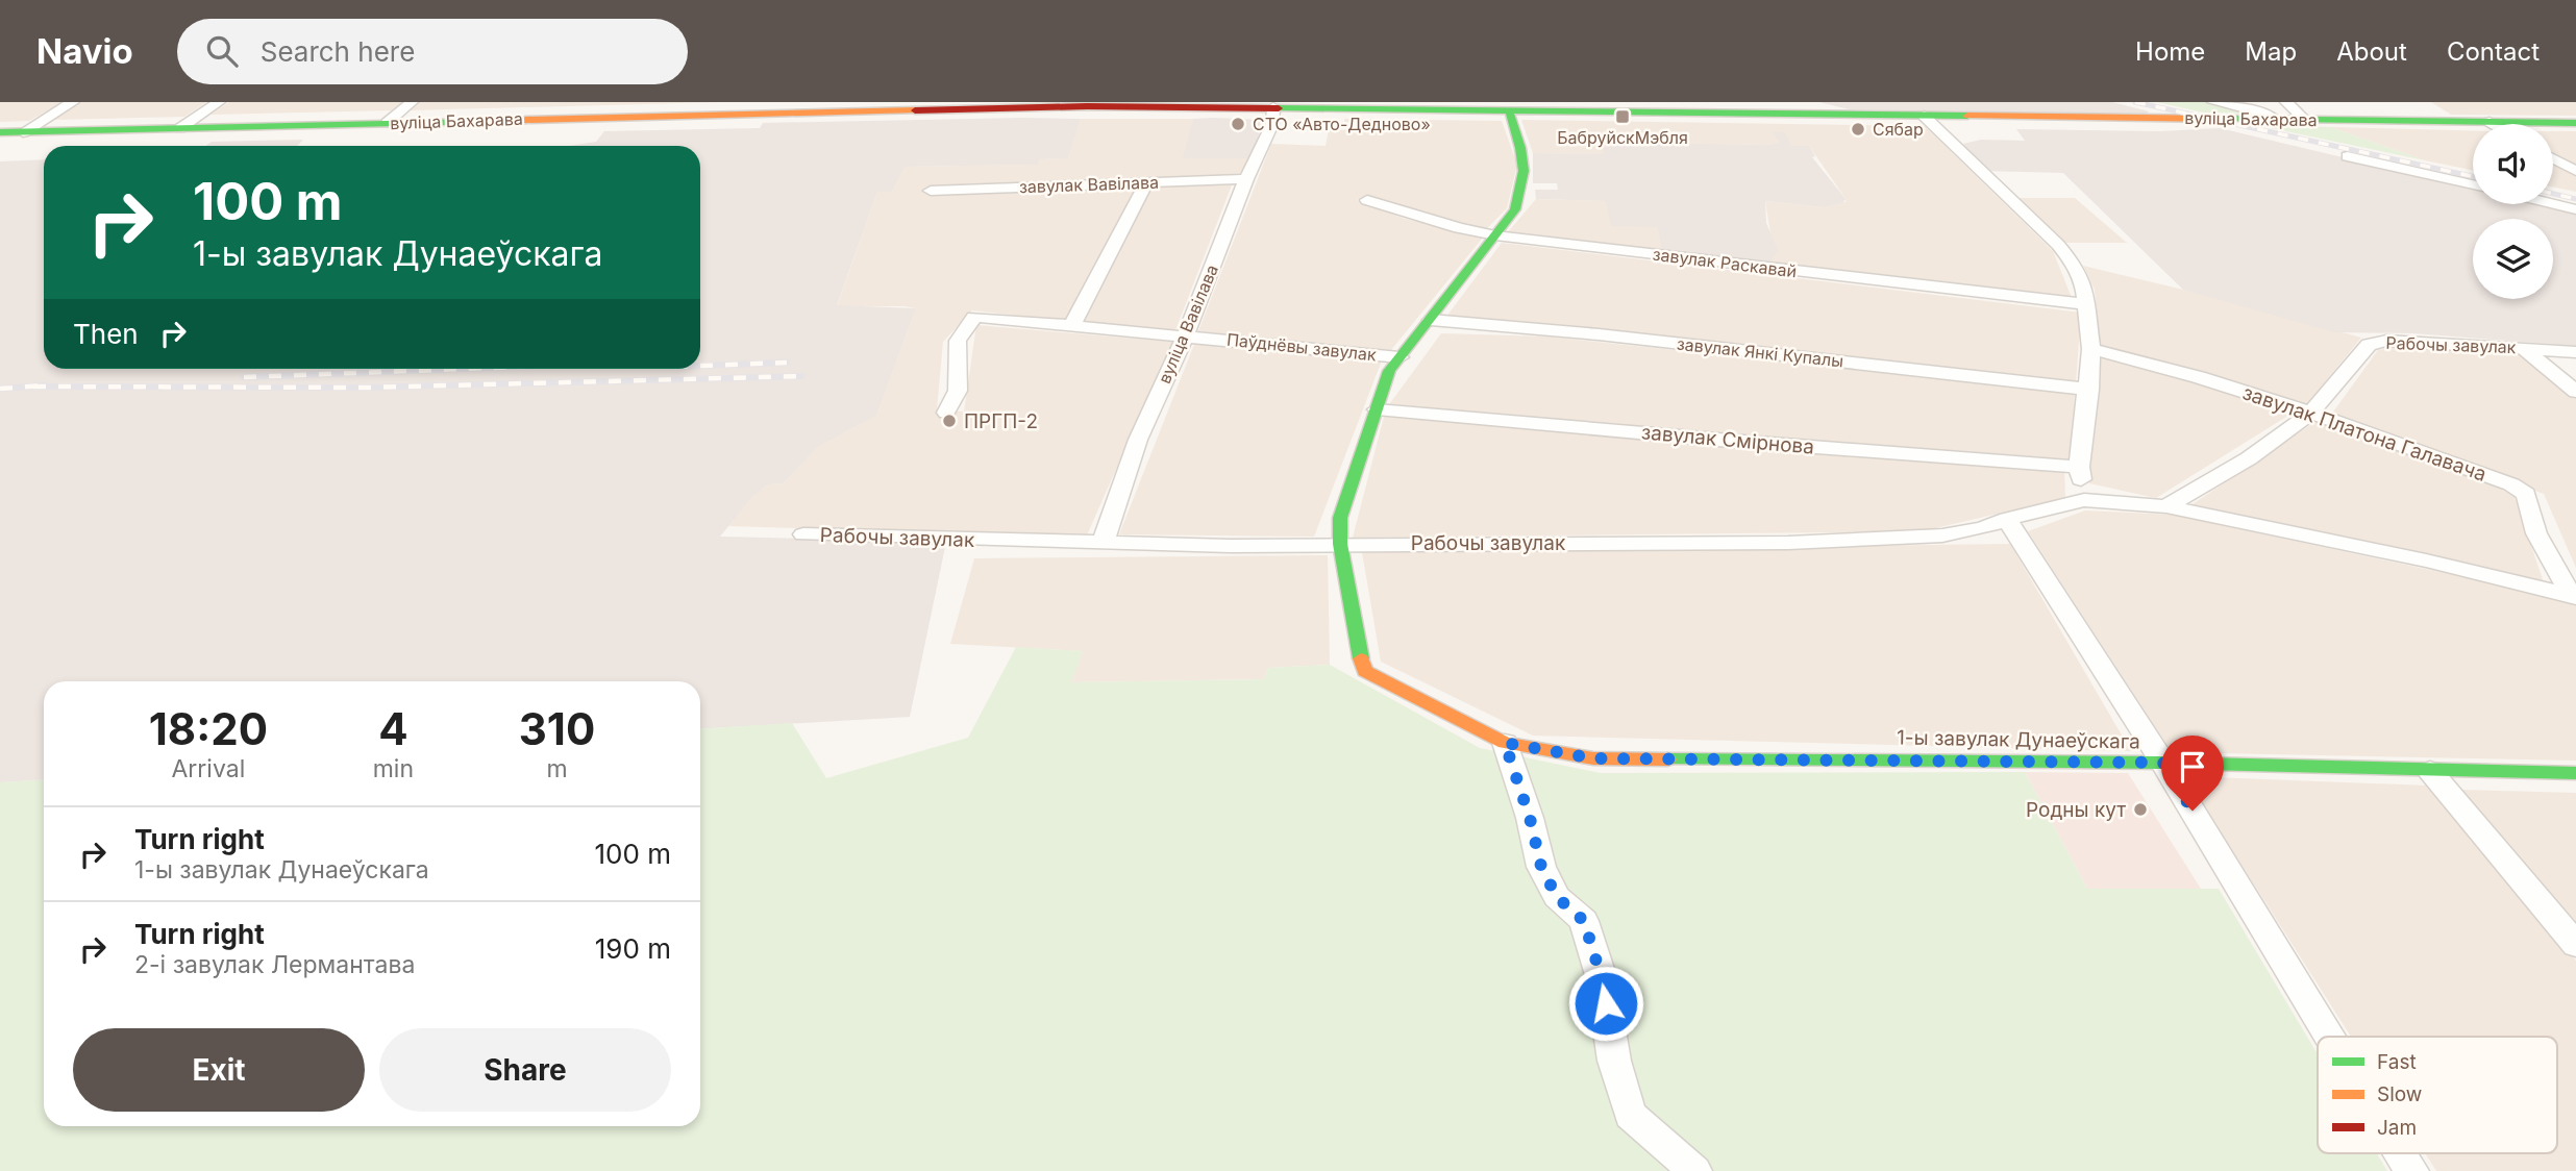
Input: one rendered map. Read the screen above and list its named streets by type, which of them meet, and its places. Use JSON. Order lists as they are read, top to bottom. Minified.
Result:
{"streets":{"main road":["вуліца Бахарава","1-ы завулак Дунаеўскага"],"street":["завулак Вавілава","завулак Раскавай","вуліца Вавілава","Рабочы завулак","Паўднёвы завулак","завулак Янкі Купалы","завулак Платона Галавача","завулак Смірнова"]},"crossings":[["вуліца Бахарава","вуліца Вавілава"],["завулак Вавілава","вуліца Вавілава"],["вуліца Вавілава","Рабочы завулак"],["вуліца Вавілава","Паўднёвы завулак"],["Рабочы завулак","завулак Платона Галавача"],["Рабочы завулак","1-ы завулак Дунаеўскага"]],"places":{"transit":["БабруйскМэбля"],"other":["СТО «Авто-Дедново»","Сябар","ПРГП-2","Родны кут"]},"legend":["Fast","Slow","Jam"],"page":{"header":"Navio","search":"Search here","nav":["Home","Map","About","Contact"],"turn":["100 m","1-ы завулак Дунаеўскага"],"then":"Then","eta":["18:20","Arrival","4","min","310","m"],"list":[{"name":"Turn right","note":"1-ы завулак Дунаеўскага","value":"100 m"},{"name":"Turn right","note":"2-і завулак Лермантава","value":"190 m"}],"buttons":["Exit","Share"]}}
